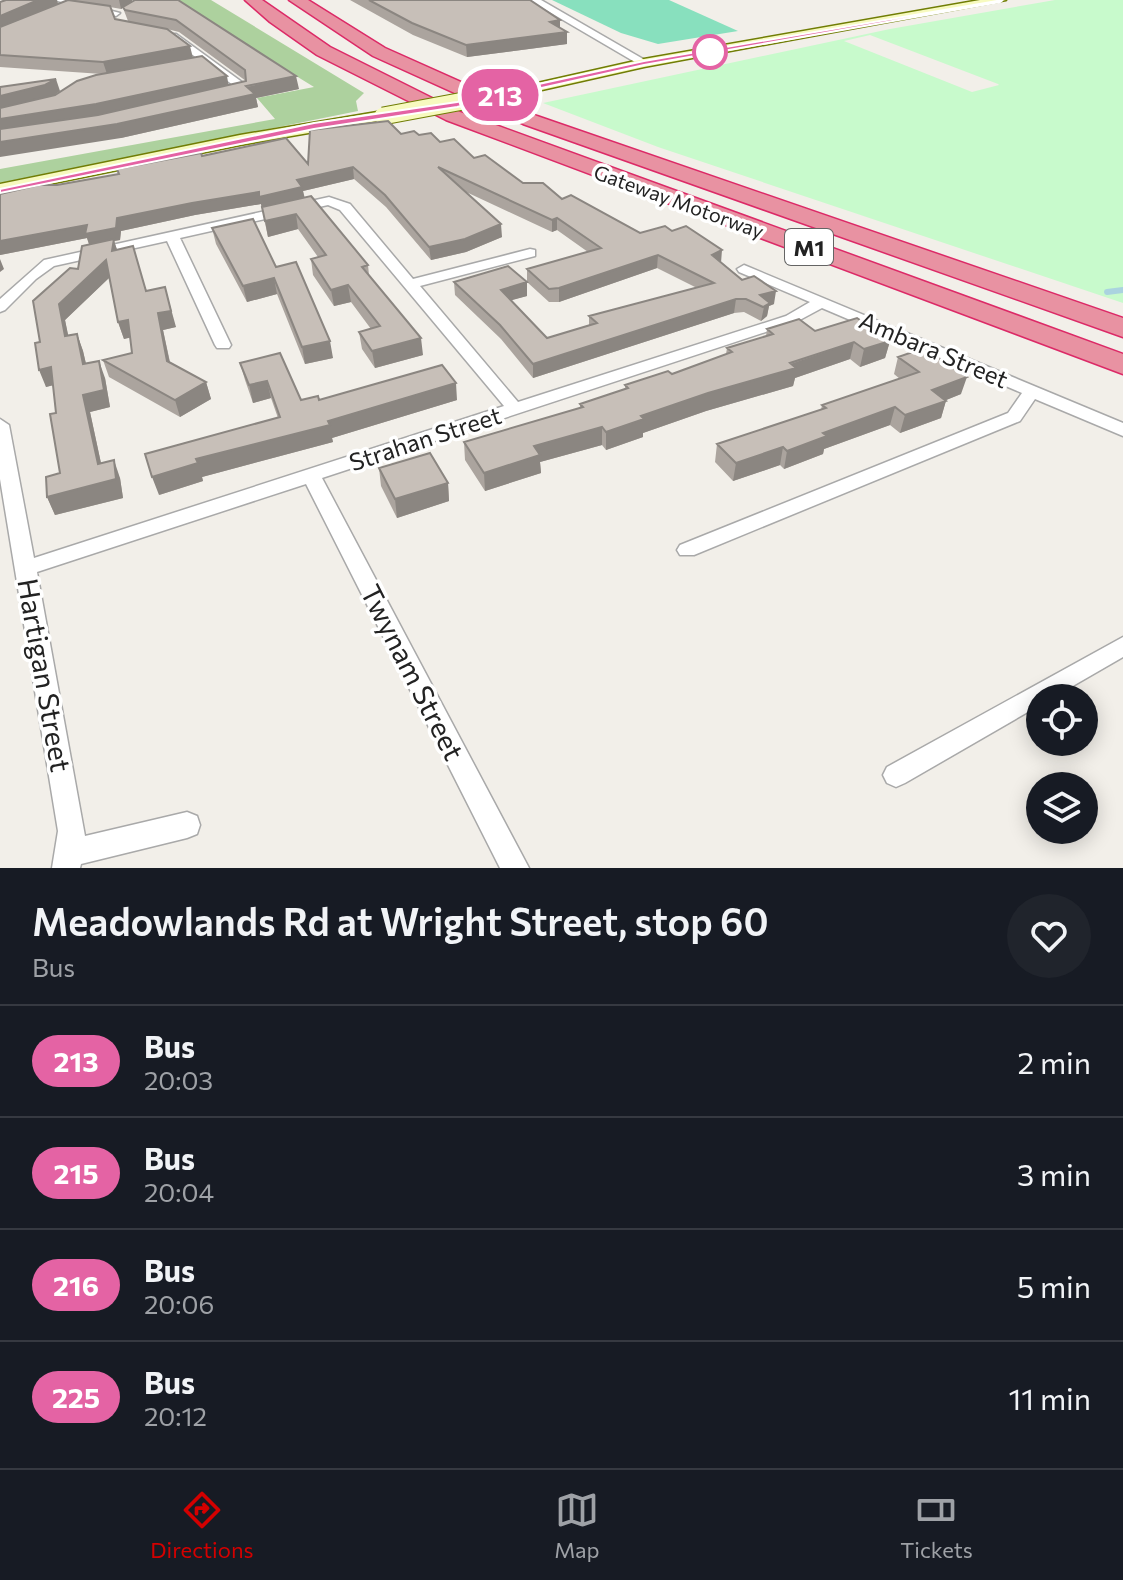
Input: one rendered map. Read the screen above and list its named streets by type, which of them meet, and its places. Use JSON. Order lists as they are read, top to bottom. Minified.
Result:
{"streets":{"highway":["Gateway Motorway","M1"],"street":["Ambara Street","Strahan Street","Twynam Street","Hartigan Street"]},"crossings":[["Ambara Street","Strahan Street"],["Strahan Street","Twynam Street"],["Strahan Street","Hartigan Street"]],"lines":["bus line 213"],"page":{"on_map":"213","heading":["Meadowlands Rd at Wright Street, stop 60","Bus"],"list":[{"mark":"213","name":"Bus","note":"20:03","value":"2 min"},{"mark":"215","name":"Bus","note":"20:04","value":"3 min"},{"mark":"216","name":"Bus","note":"20:06","value":"5 min"},{"mark":"225","name":"Bus","note":"20:12","value":"11 min"}],"tabs":["Directions","Map","Tickets"]}}
